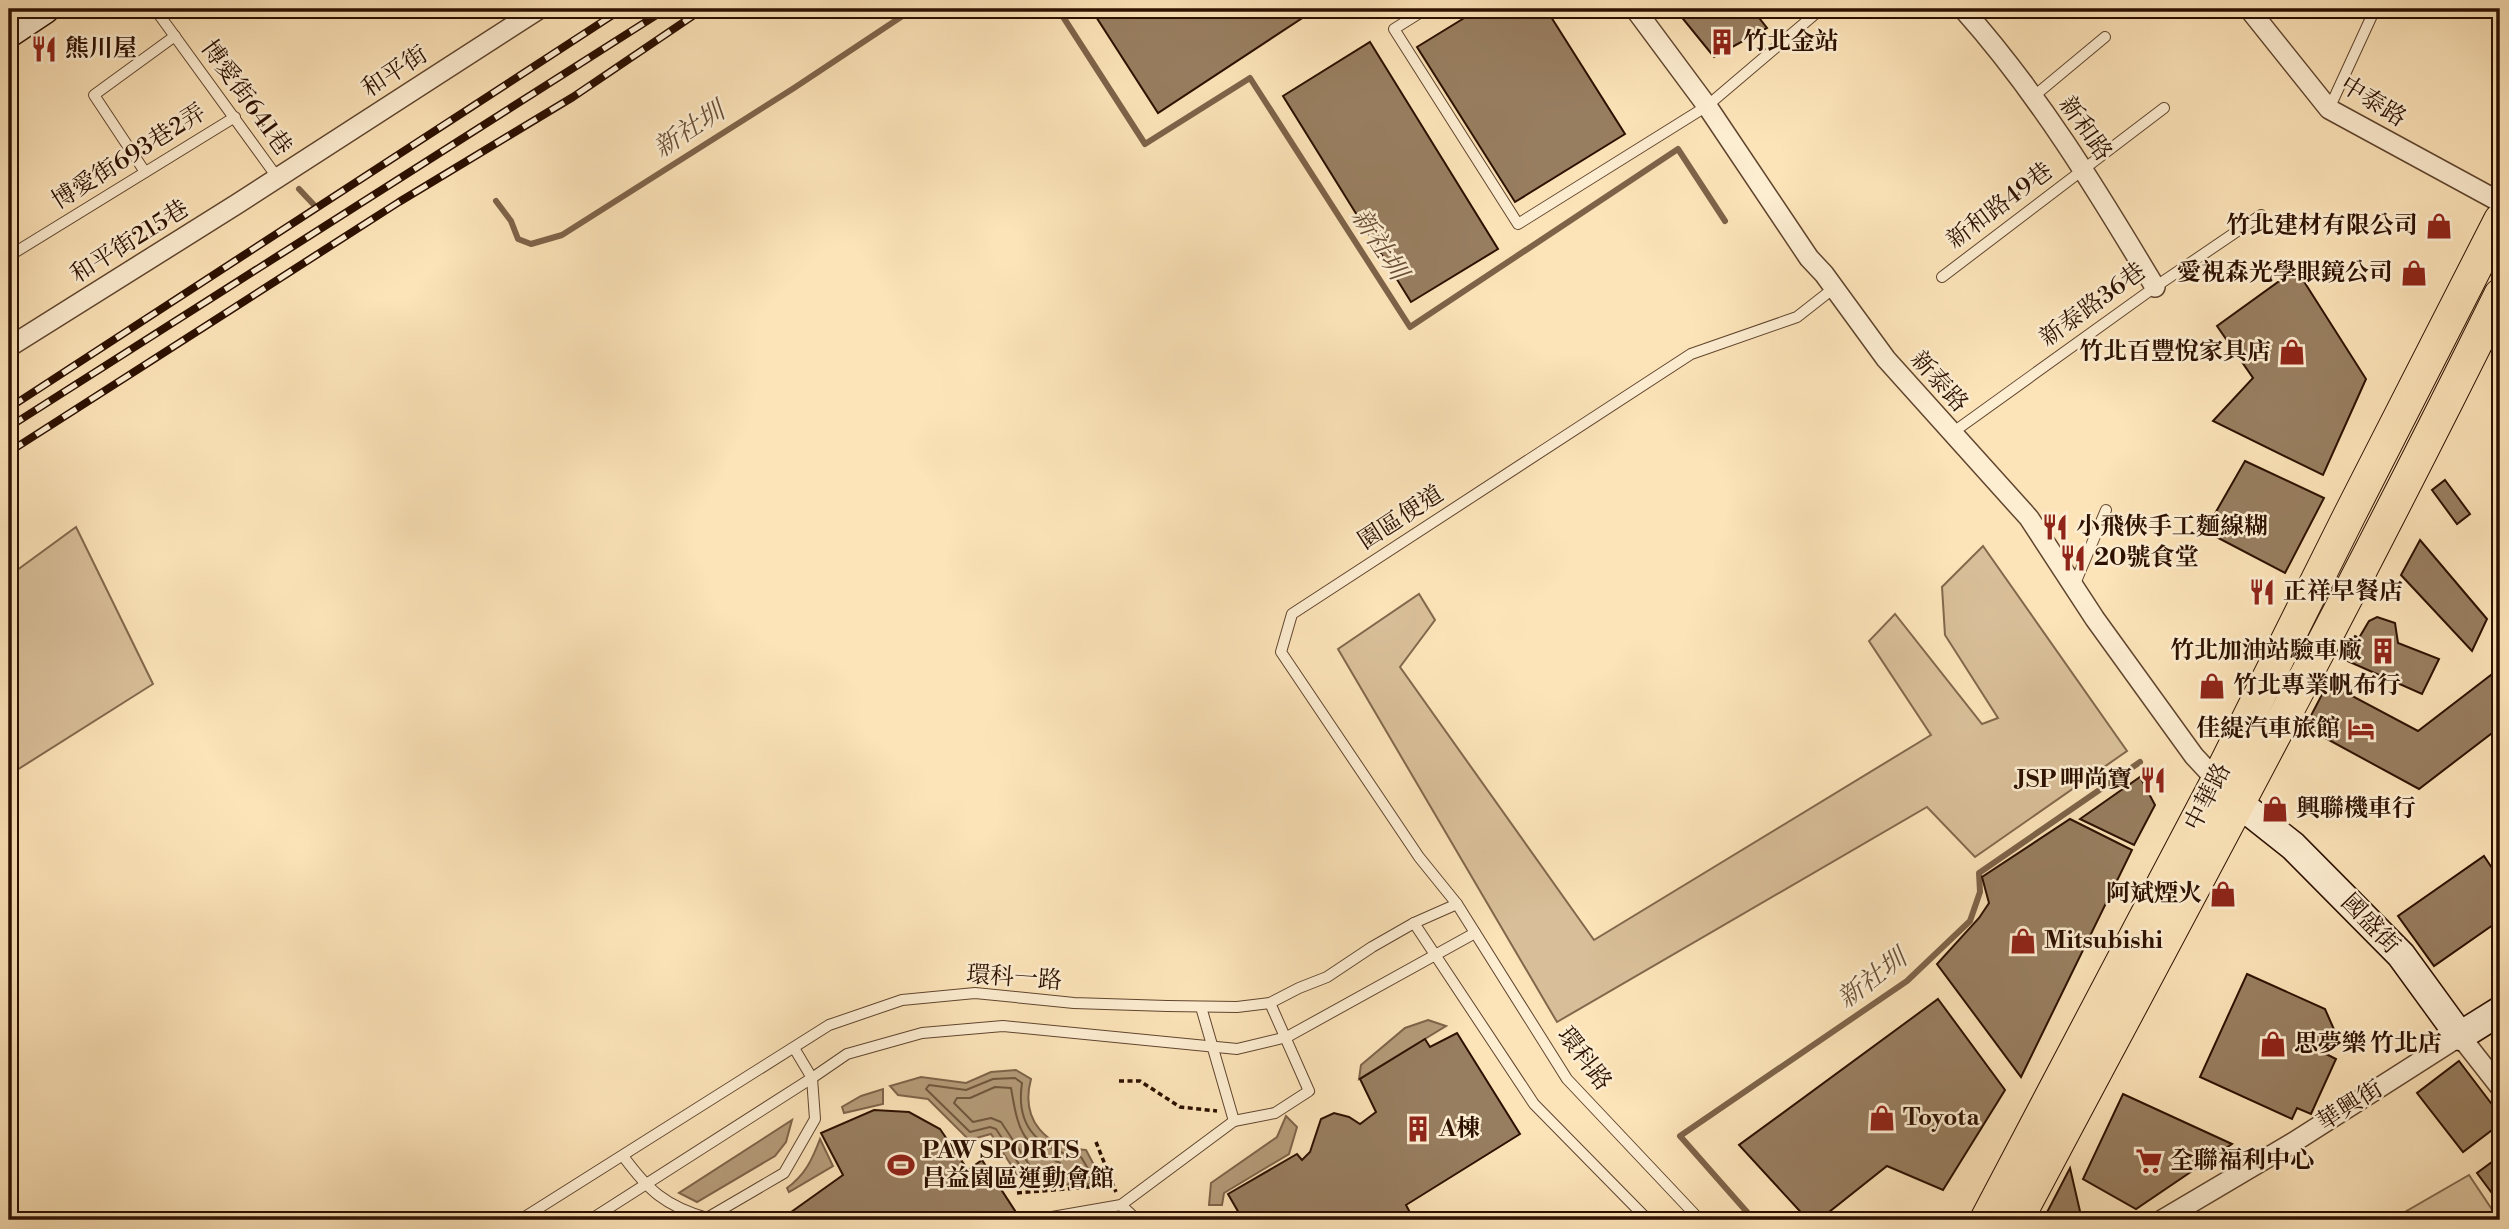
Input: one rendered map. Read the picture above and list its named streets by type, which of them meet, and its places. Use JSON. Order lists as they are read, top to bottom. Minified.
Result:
{"streets":{"main road":["中華路"],"street":["和平街","中泰路","新和路","和平街215巷","新泰路","國盛街","華興街"],"lane":["博愛街641巷","博愛街693巷2弄","新和路49巷","新泰路36巷","園區便道","環科一路","環科路"]},"crossings":[["和平街","博愛街641巷"],["和平街","和平街215巷"],["博愛街641巷","博愛街693巷2弄"],["博愛街641巷","和平街215巷"],["新和路","新和路49巷"],["新和路","新泰路36巷"],["新泰路36巷","新泰路"],["新泰路","園區便道"],["新泰路","中華路"],["新泰路","國盛街"],["園區便道","環科一路"],["園區便道","環科路"],["中華路","國盛街"],["國盛街","華興街"],["環科一路","環科路"]],"water":["新社圳"],"places":{"building":["竹北金站","竹北加油站驗車廠","A棟"],"restaurant":["熊川屋","小飛俠手工麵線糊","20號食堂","正祥早餐店","JSP 呷尚寶"],"shop":["竹北建材有限公司","愛視森光學眼鏡公司","竹北百豐悅家具店","竹北專業帆布行","興聯機車行","阿斌煙火","Mitsubishi","思夢樂 竹北店","Toyota"],"hotel":["佳緹汽車旅館"],"supermarket":["全聯福利中心"],"sports":["PAW SPORTS 昌益園區運動會館"]}}
